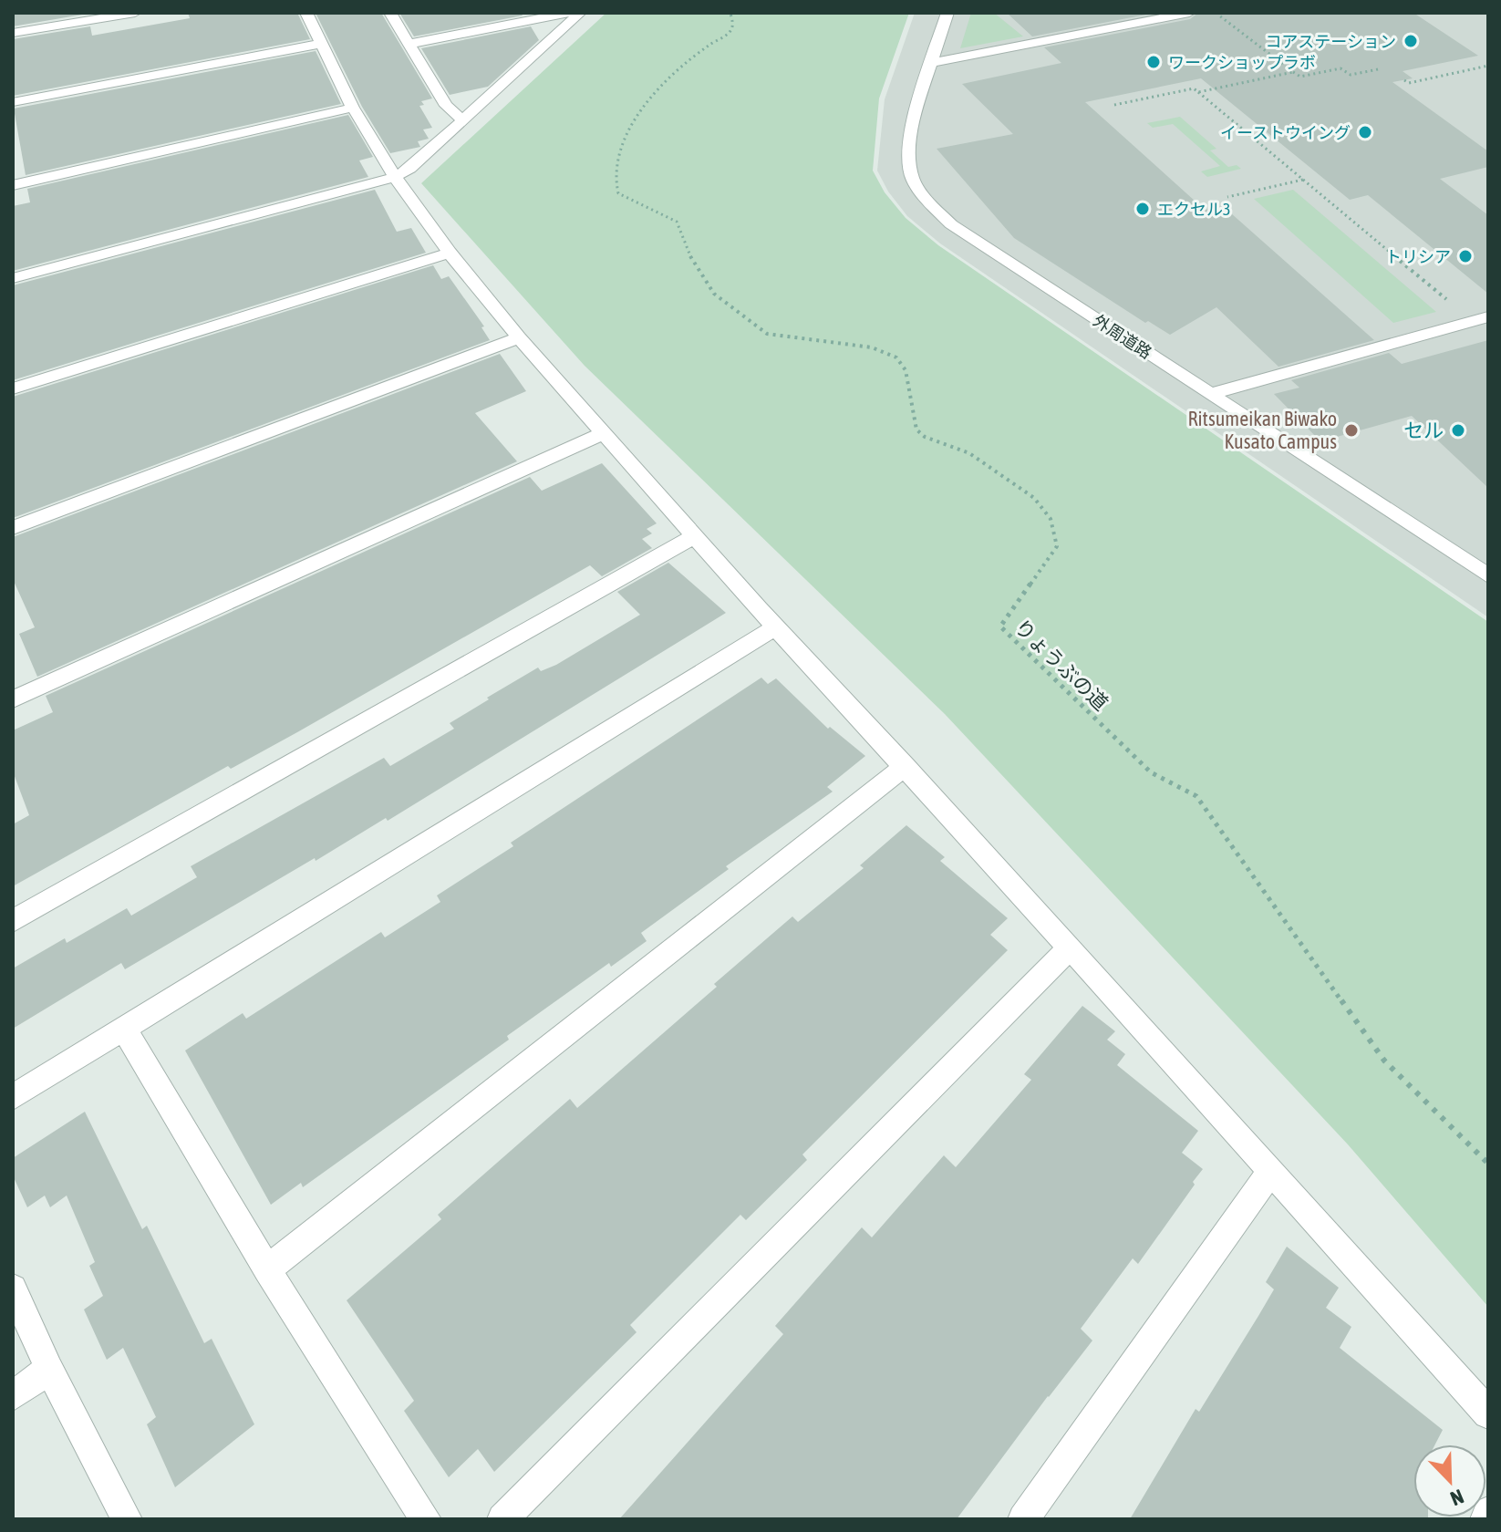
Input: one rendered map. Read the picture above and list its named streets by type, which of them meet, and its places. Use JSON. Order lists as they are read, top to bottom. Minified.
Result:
{"streets":{"street":["外周道路"],"path":["りょうぶの道"]},"places":["コアステーション","ワークショップラボ","イーストウイング","エクセル3","トリシア","Ritsumeikan Biwako Kusato Campus","セル"],"north":"bottom right"}
